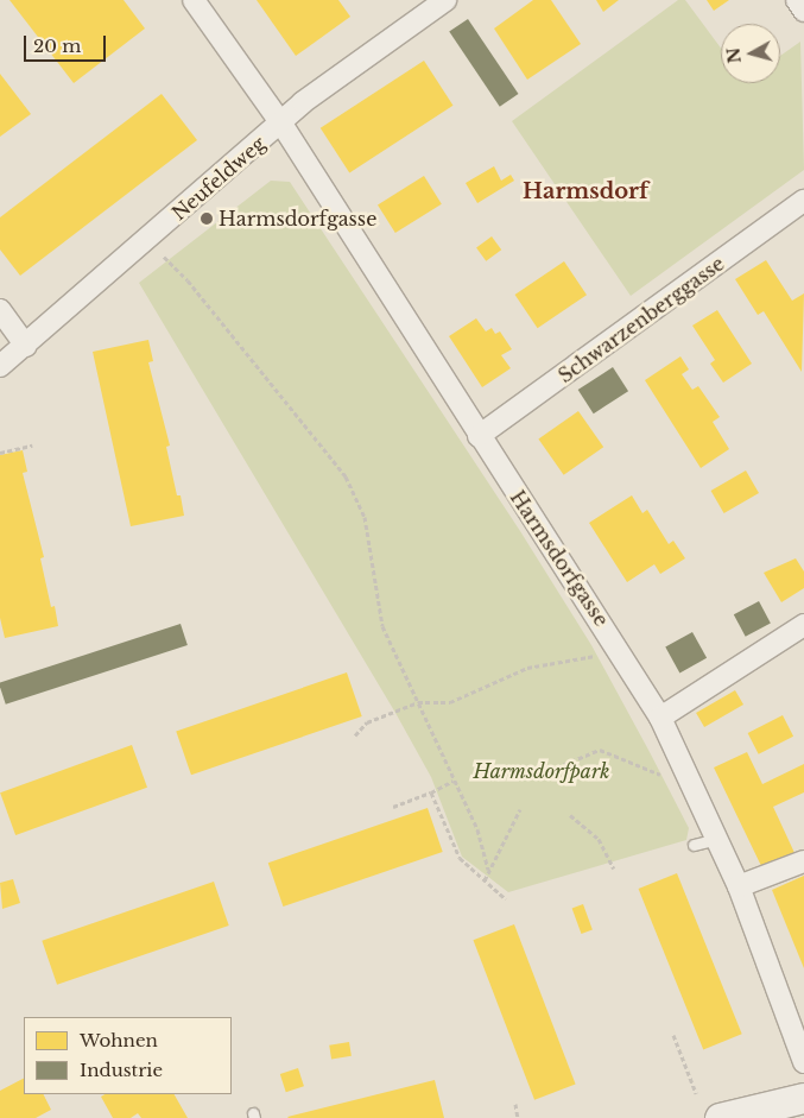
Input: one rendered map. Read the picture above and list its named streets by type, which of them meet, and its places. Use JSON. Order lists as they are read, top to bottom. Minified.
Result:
{"streets":{"street":["Neufeldweg","Schwarzenberggasse","Harmsdorfgasse"]},"crossings":[["Neufeldweg","Harmsdorfgasse"],["Schwarzenberggasse","Harmsdorfgasse"]],"districts":["Harmsdorf"],"parks":["Harmsdorfpark"],"places":["Harmsdorfgasse"],"legend":["Wohnen","Industrie"],"scale_bar":"20 m","north":"left"}
